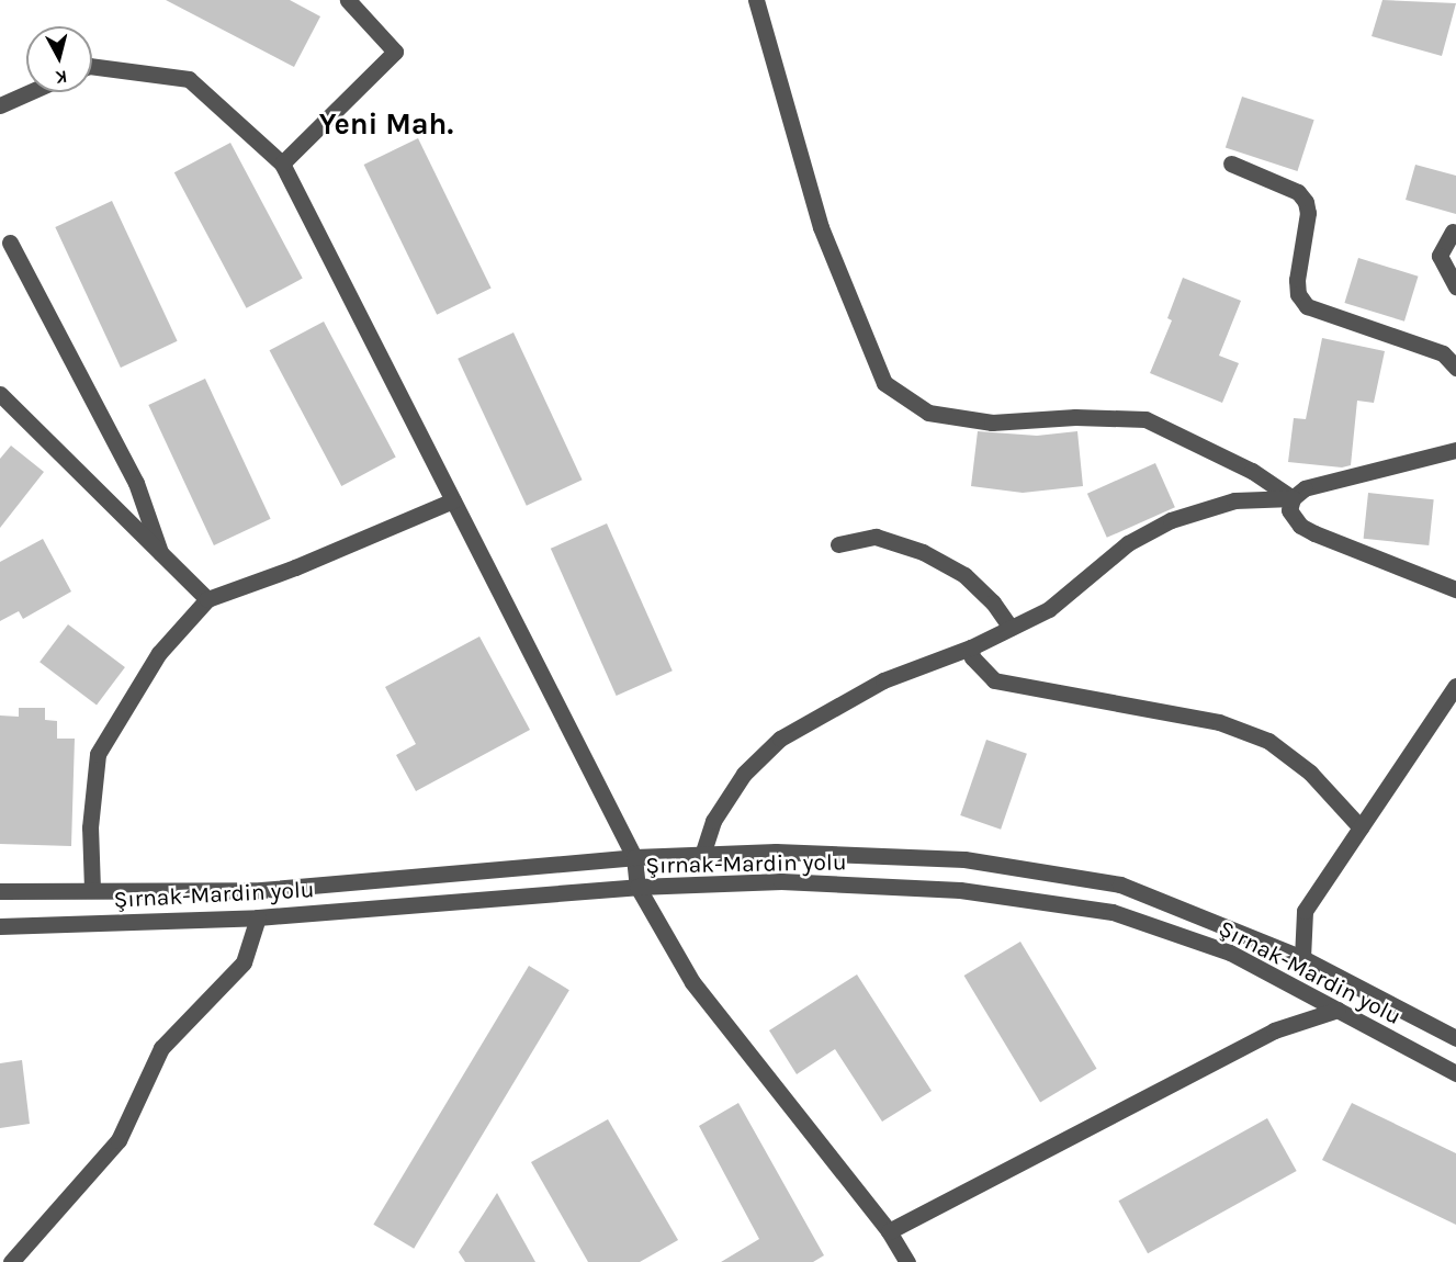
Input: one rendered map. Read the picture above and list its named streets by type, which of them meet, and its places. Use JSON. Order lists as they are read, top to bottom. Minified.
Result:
{"streets":{"street":["Şırnak-Mardin yolu"]},"districts":["Yeni Mah."],"north":"bottom"}
